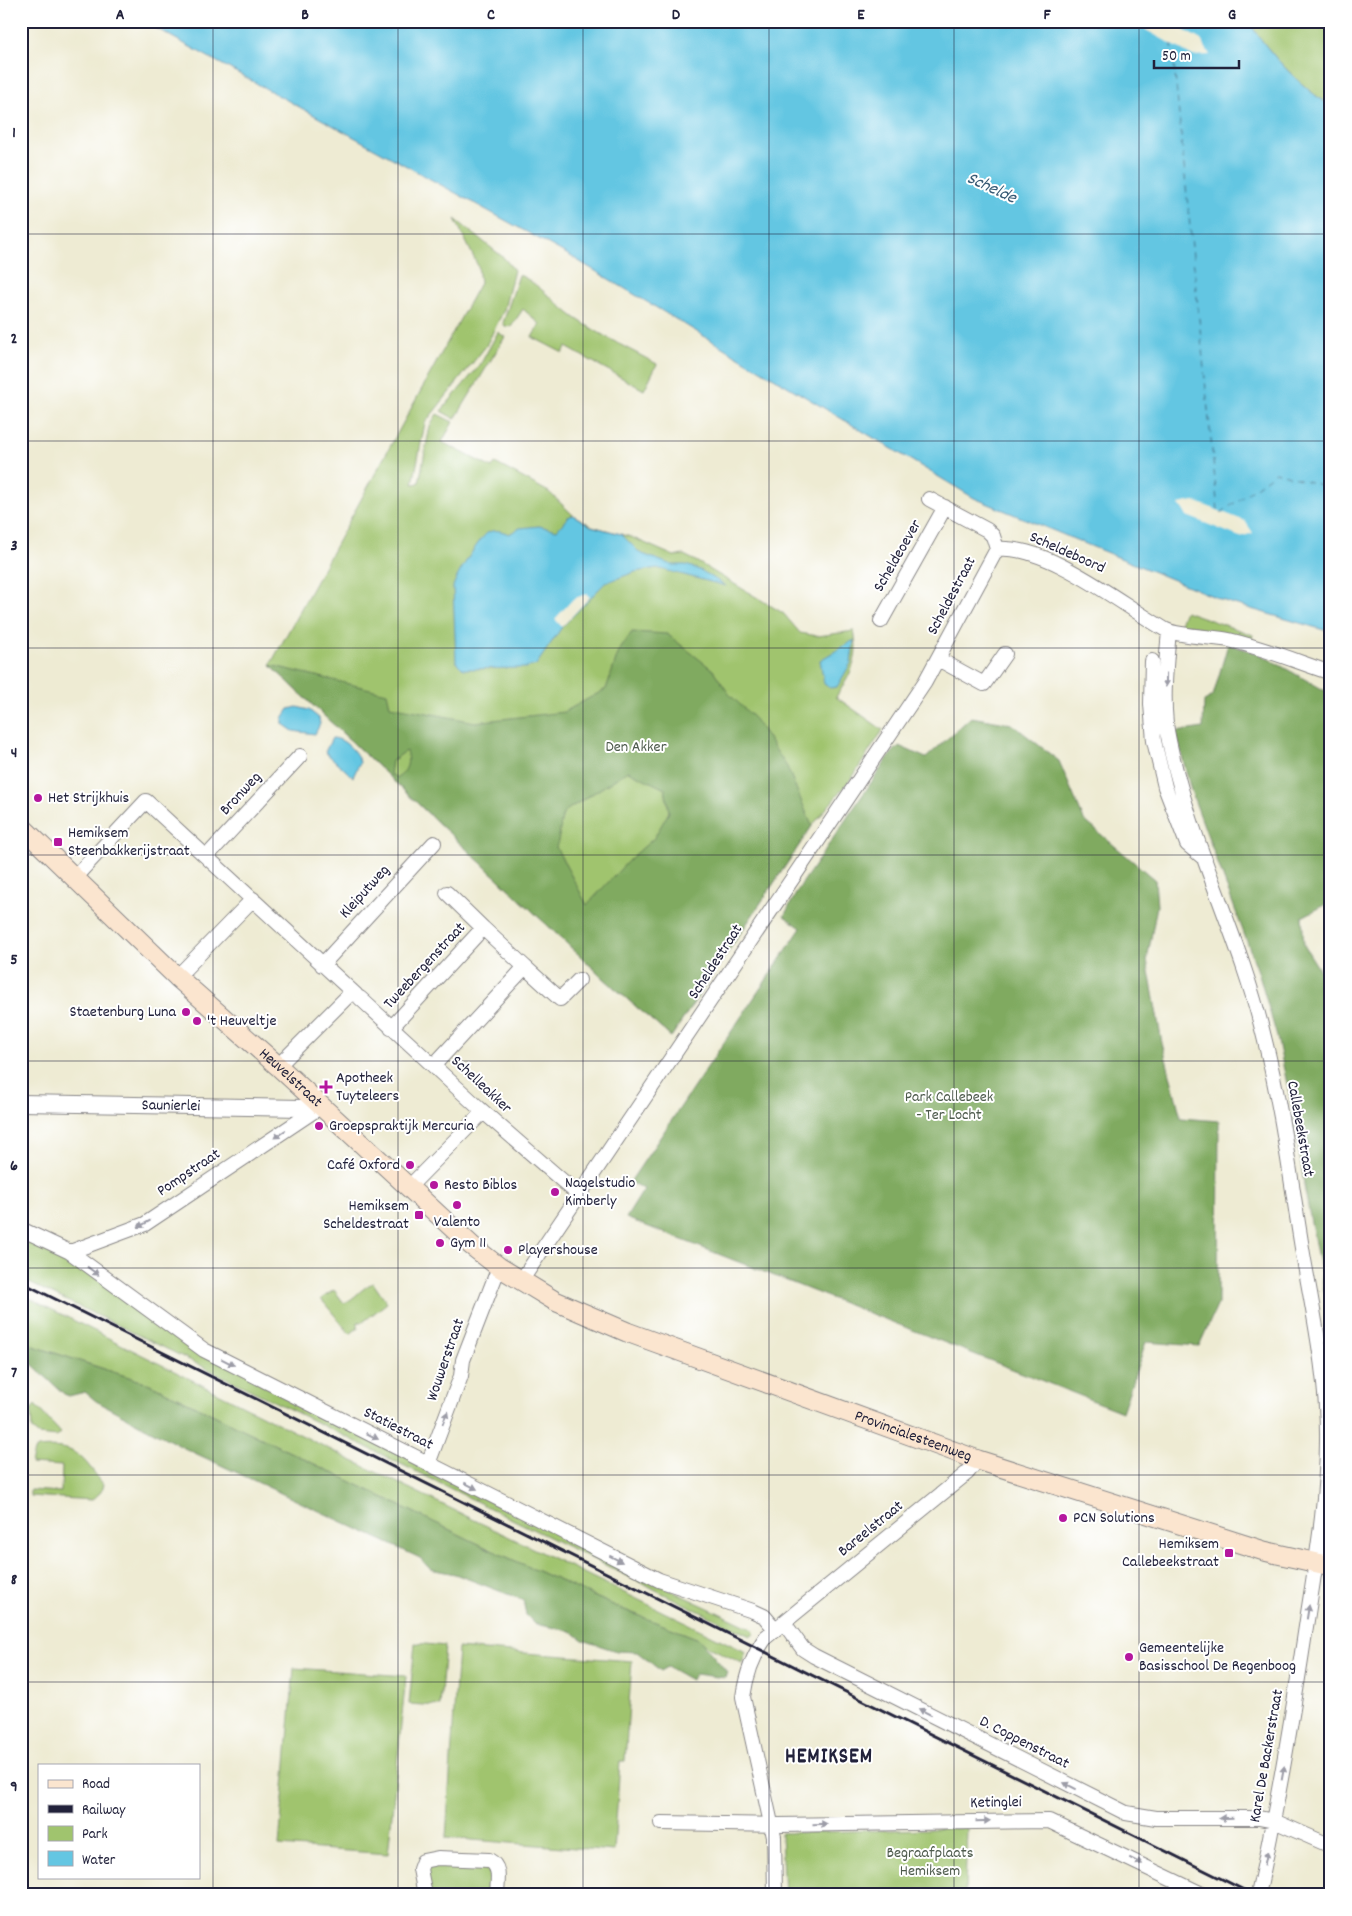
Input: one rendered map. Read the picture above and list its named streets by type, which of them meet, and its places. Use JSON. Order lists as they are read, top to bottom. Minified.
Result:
{"streets":{"main road":["Heuvelstraat","Provincialesteenweg"],"street":["Scheldeboord","Scheldeoever","Scheldestraat","Bronweg","Kleiputweg","Tweebergenstraat","Schelleakker","Saunierlei","Callebeekstraat","Pompstraat","Wouwerstraat","Statiestraat","Bareelstraat","D. Coppenstraat","Karel De Backerstraat","Ketinglei"]},"crossings":[["Scheldeboord","Scheldestraat"],["Scheldeboord","Callebeekstraat"],["Scheldestraat","Heuvelstraat"],["Scheldestraat","Schelleakker"],["Scheldestraat","Provincialesteenweg"],["Bronweg","Schelleakker"],["Kleiputweg","Schelleakker"],["Tweebergenstraat","Schelleakker"],["Heuvelstraat","Schelleakker"],["Heuvelstraat","Saunierlei"],["Heuvelstraat","Pompstraat"],["Heuvelstraat","Wouwerstraat"],["Heuvelstraat","Provincialesteenweg"],["Saunierlei","Pompstraat"],["Callebeekstraat","Provincialesteenweg"],["Callebeekstraat","Karel De Backerstraat"],["Pompstraat","Statiestraat"],["Wouwerstraat","Statiestraat"],["Statiestraat","Bareelstraat"],["Statiestraat","D. Coppenstraat"],["Provincialesteenweg","Bareelstraat"],["Provincialesteenweg","Karel De Backerstraat"],["Bareelstraat","D. Coppenstraat"],["Bareelstraat","Ketinglei"],["D. Coppenstraat","Karel De Backerstraat"]],"one_way":["Pompstraat","Wouwerstraat","Statiestraat","D. Coppenstraat","Karel De Backerstraat","Ketinglei"],"districts":["HEMIKSEM"],"water":["Schelde"],"parks":["Den Akker","Park Callebeek - Ter Locht","Begraafplaats Hemiksem"],"places":{"other":["Het Strijkhuis","Staetenburg Luna","'t Heuveltje","Groepspraktijk Mercuria","Café Oxford","Resto Biblos","Nagelstudio Kimberly","Valento","Gym 11","Playershouse","PCN Solutions","Gemeentelijke Basisschool De Regenboog"],"transit":["Hemiksem Steenbakkerijstraat","Hemiksem Scheldestraat","Hemiksem Callebeekstraat"],"health":["Apotheek Tuyteleers"]},"legend":["Road","Railway","Park","Water"],"scale_bar":"50 m","grid":{"columns":["A","B","C","D","E","F","G"],"rows":["1","2","3","4","5","6","7","8","9"]}}
